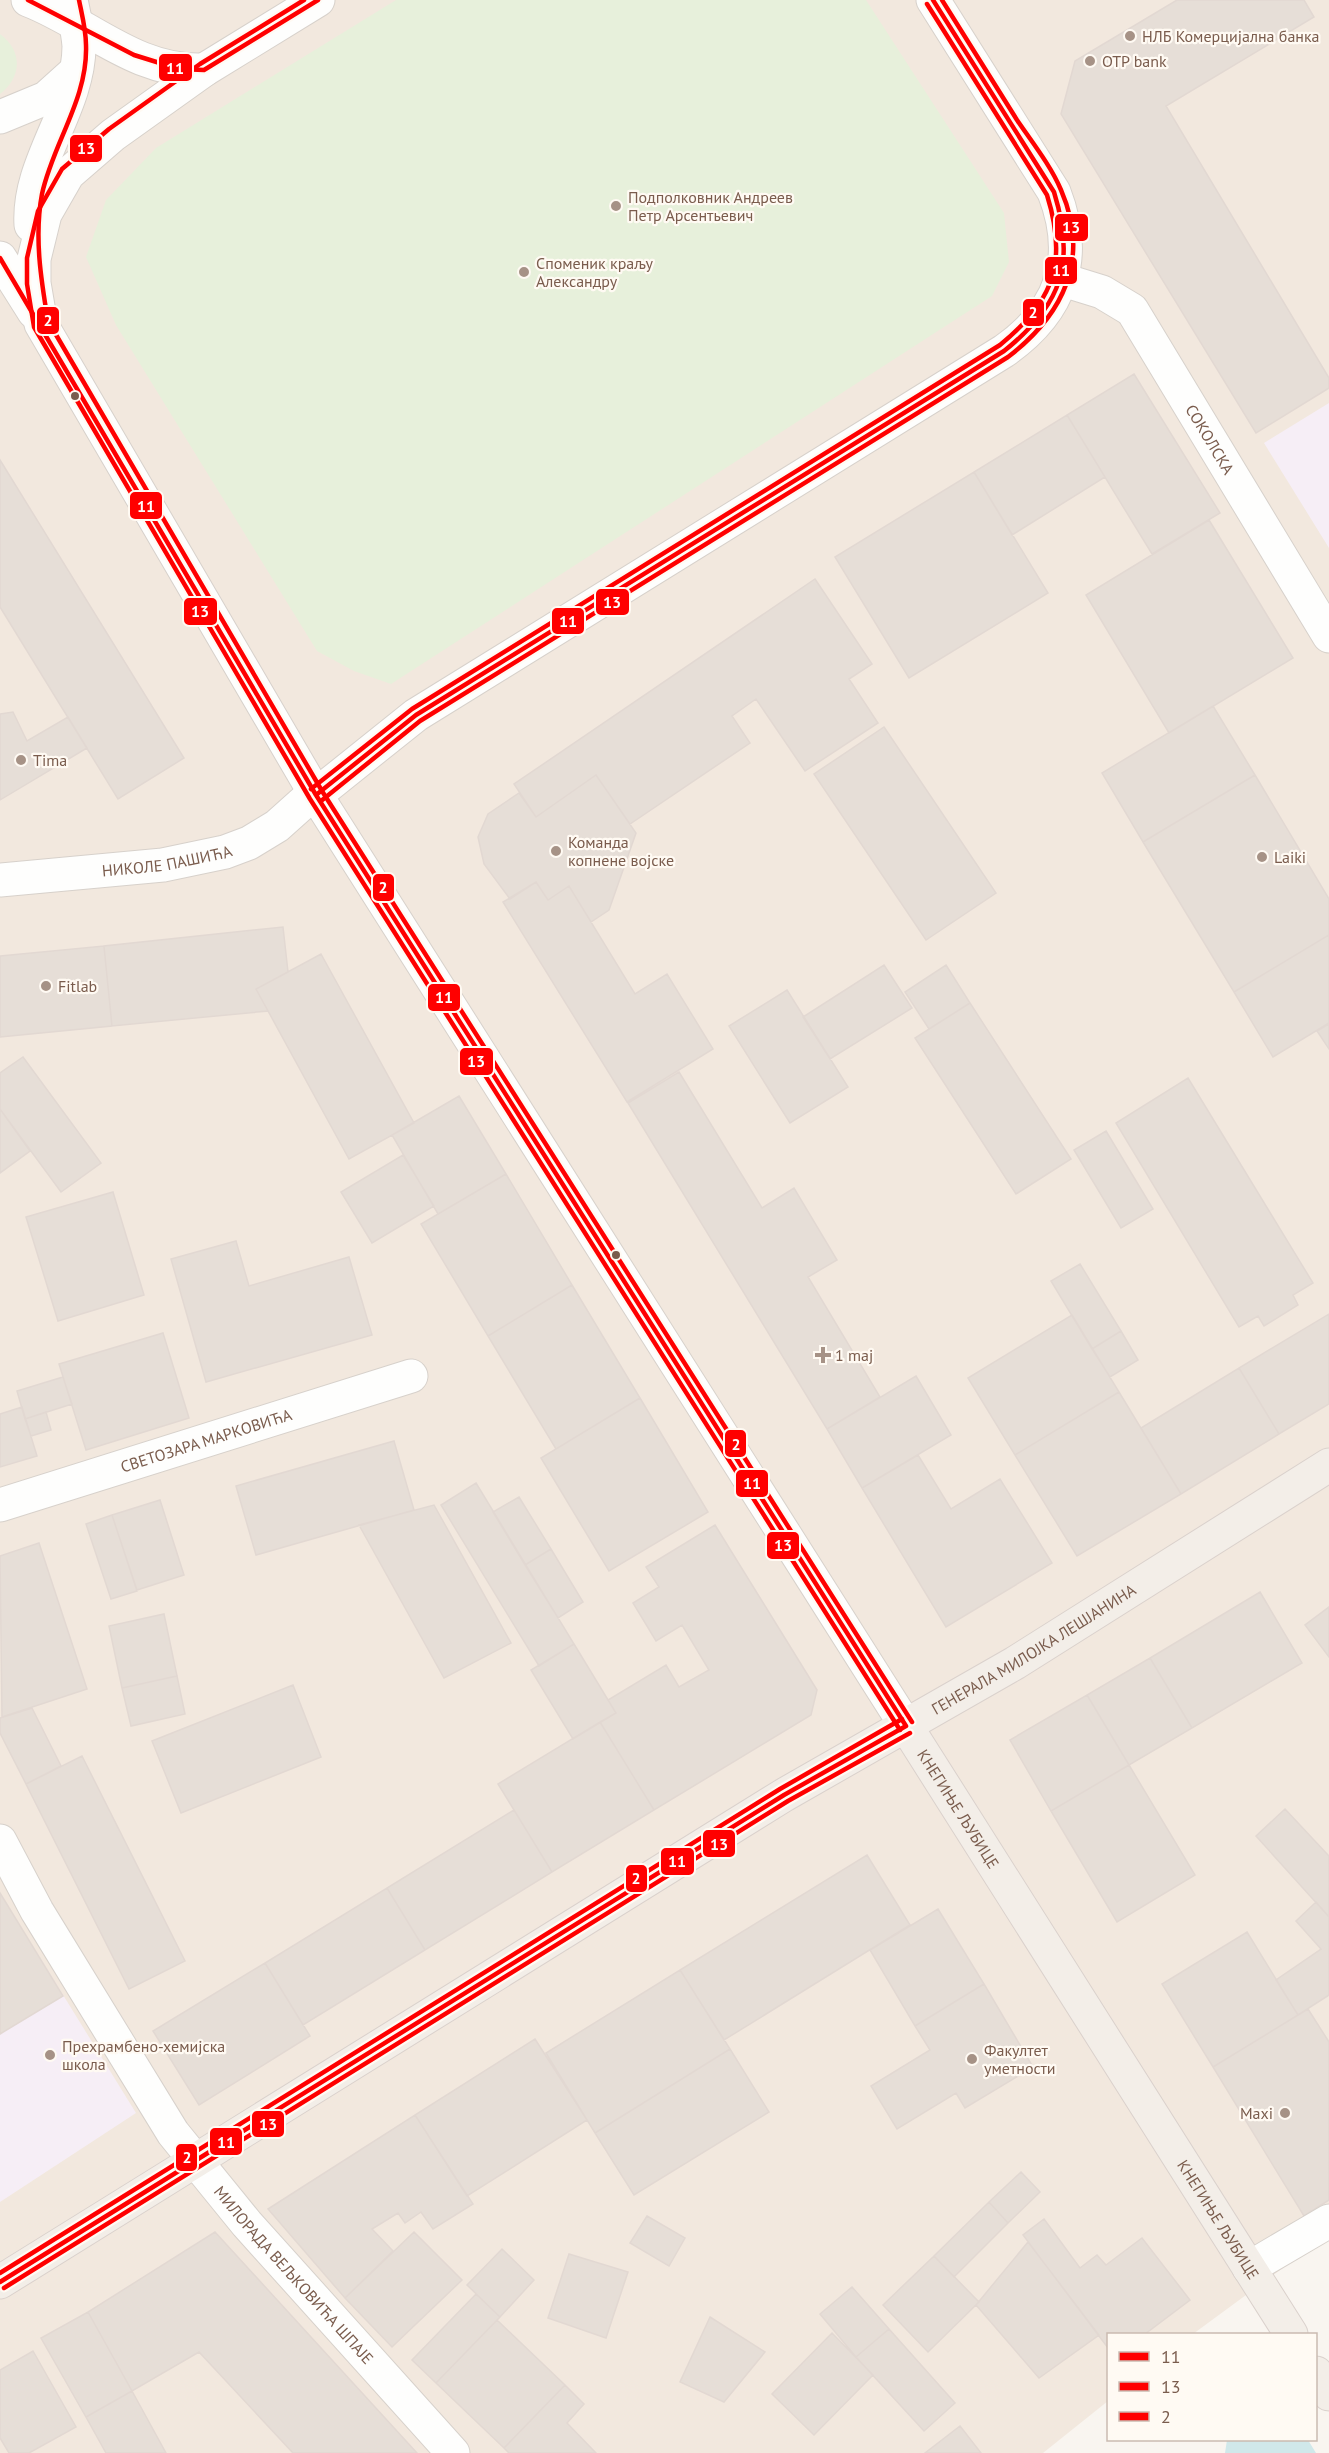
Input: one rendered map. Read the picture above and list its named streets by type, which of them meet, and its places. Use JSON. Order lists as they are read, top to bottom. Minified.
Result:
{"streets":{"main road":["ГЕНЕРАЛА МИЛОЈКА ЛЕШЈАНИНА","КНЕГИЊЕ ЉУБИЦЕ"],"street":["СОКОЛСКА","НИКОЛЕ ПАШИЋА","СВЕТОЗАРА МАРКОВИЋА","МИЛОРАДА ВЕЉКОВИЋА ШПАЈЕ"]},"crossings":[["СОКОЛСКА","НИКОЛЕ ПАШИЋА"],["НИКОЛЕ ПАШИЋА","КНЕГИЊЕ ЉУБИЦЕ"],["ГЕНЕРАЛА МИЛОЈКА ЛЕШЈАНИНА","КНЕГИЊЕ ЉУБИЦЕ"],["ГЕНЕРАЛА МИЛОЈКА ЛЕШЈАНИНА","МИЛОРАДА ВЕЉКОВИЋА ШПАЈЕ"]],"places":{"other":["НЛБ Комерцијална банка","OTP bank","Подполковник Андреев Петр Арсентьевич","Споменик краљу Александру","Tima","Команда копнене војске","Laiki","Fitlab","Прехрамбено-хемијска школа","Факултет уметности","Maxi"],"health":["1 maj"]},"lines":["transit line 11","transit line 13","transit line 2"],"legend":["11","13","2"]}
